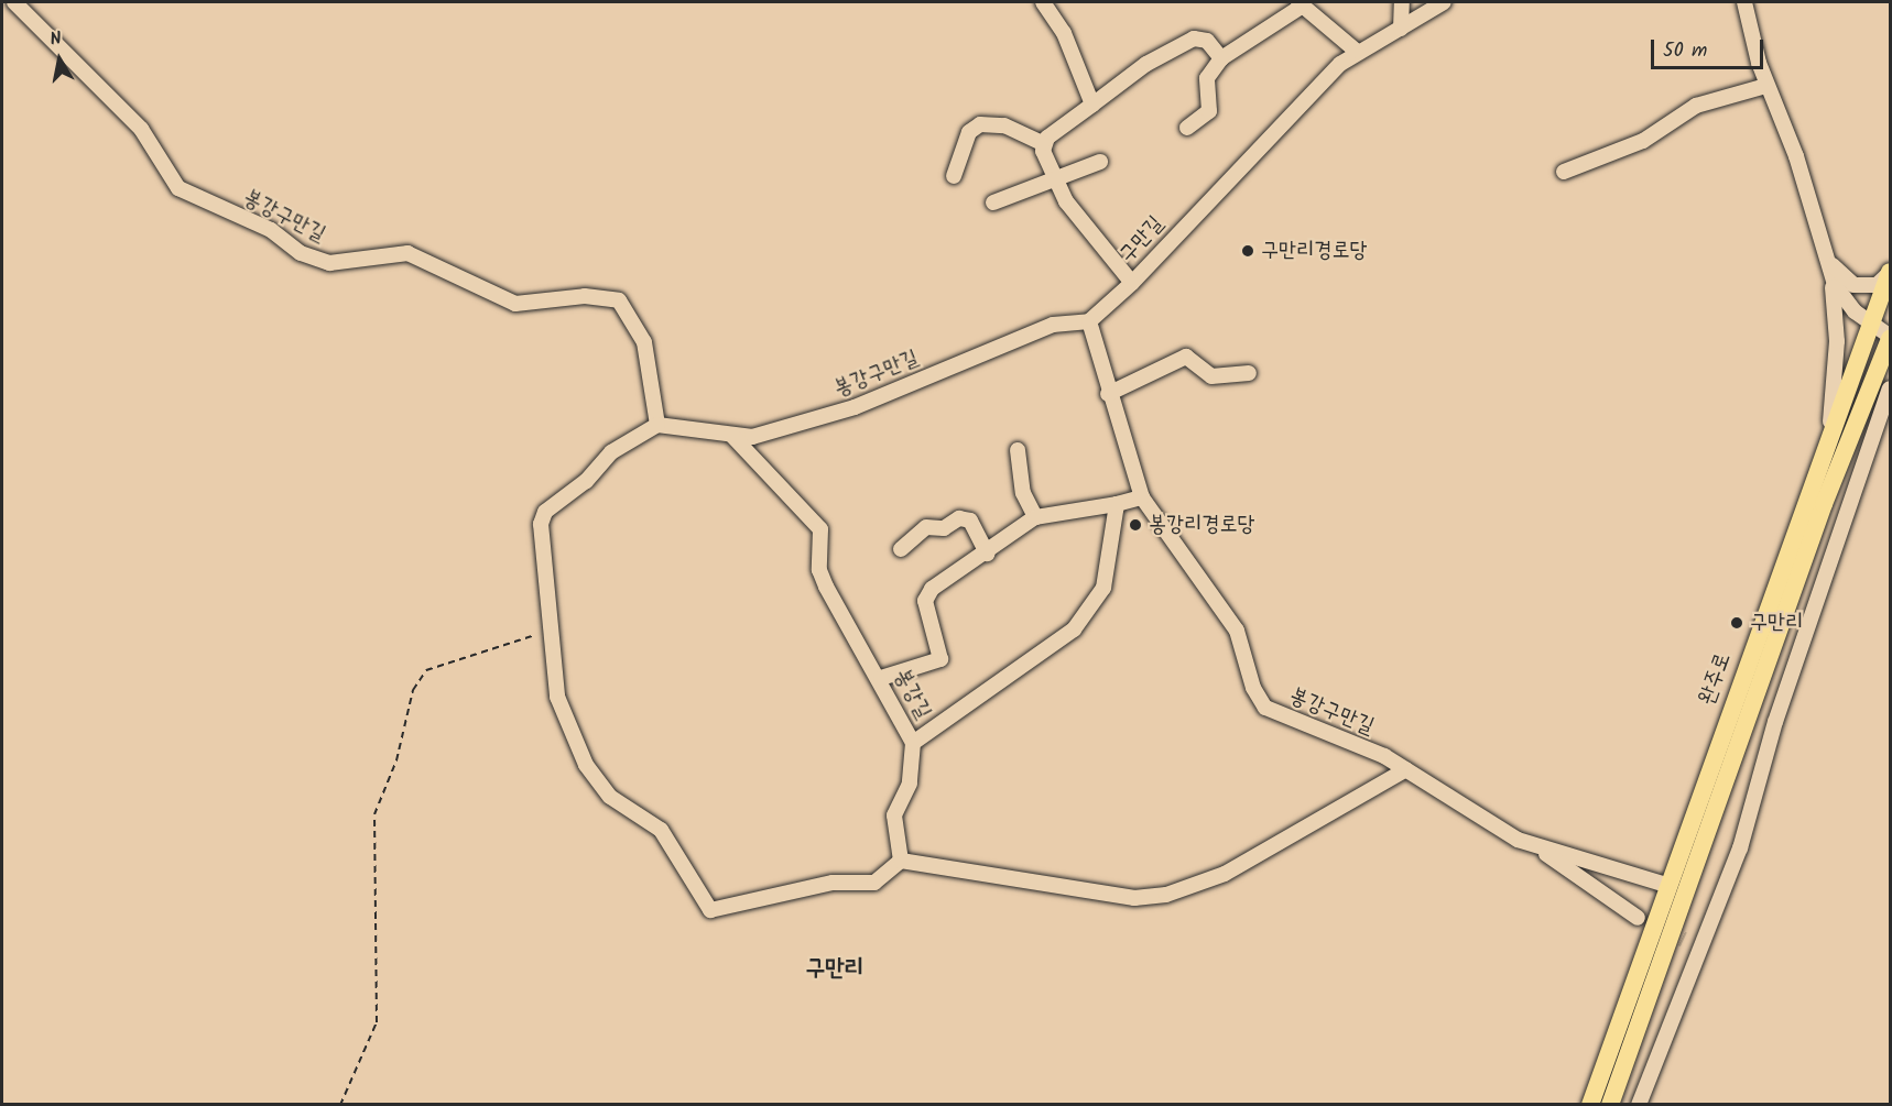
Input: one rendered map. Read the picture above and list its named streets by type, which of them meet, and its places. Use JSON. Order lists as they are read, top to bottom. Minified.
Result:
{"streets":{"main road":["완주로"],"street":["봉강구만길","구만길","봉강길"]},"crossings":[["봉강구만길","완주로"],["봉강구만길","봉강길"]],"districts":["구만리"],"places":["구만리경로당","봉강리경로당","구만리"],"scale_bar":"50 m","north":"top"}
